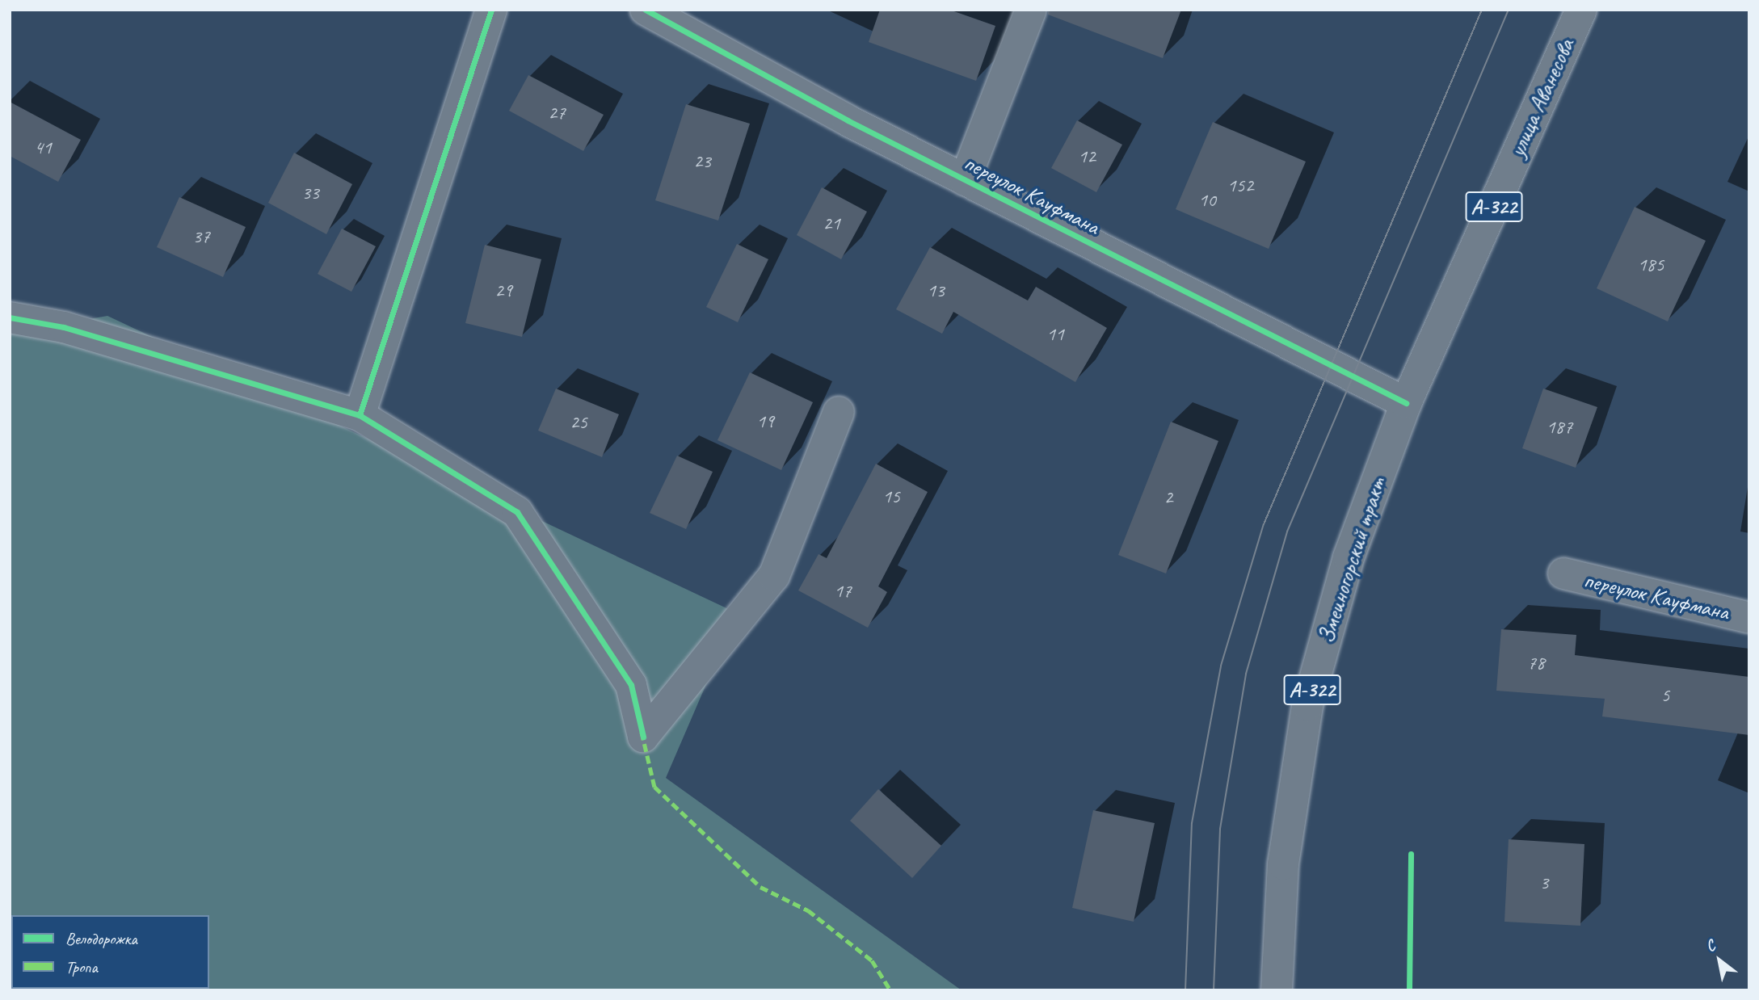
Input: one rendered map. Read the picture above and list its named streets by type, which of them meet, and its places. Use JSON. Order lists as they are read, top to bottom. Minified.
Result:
{"streets":{"main road":["улица Аванесова","переулок Кауфмана","А-322","Змеиногорский тракт"]},"crossings":[["улица Аванесова","переулок Кауфмана"],["улица Аванесова","Змеиногорский тракт"],["переулок Кауфмана","Змеиногорский тракт"]],"house_numbers":["27","41","12","23","152","33","10","21","37","185","29","13","11","19","25","187","15","2","17","78","5","3"],"legend":["Велодорожка","Тропа"],"north":"top left"}
